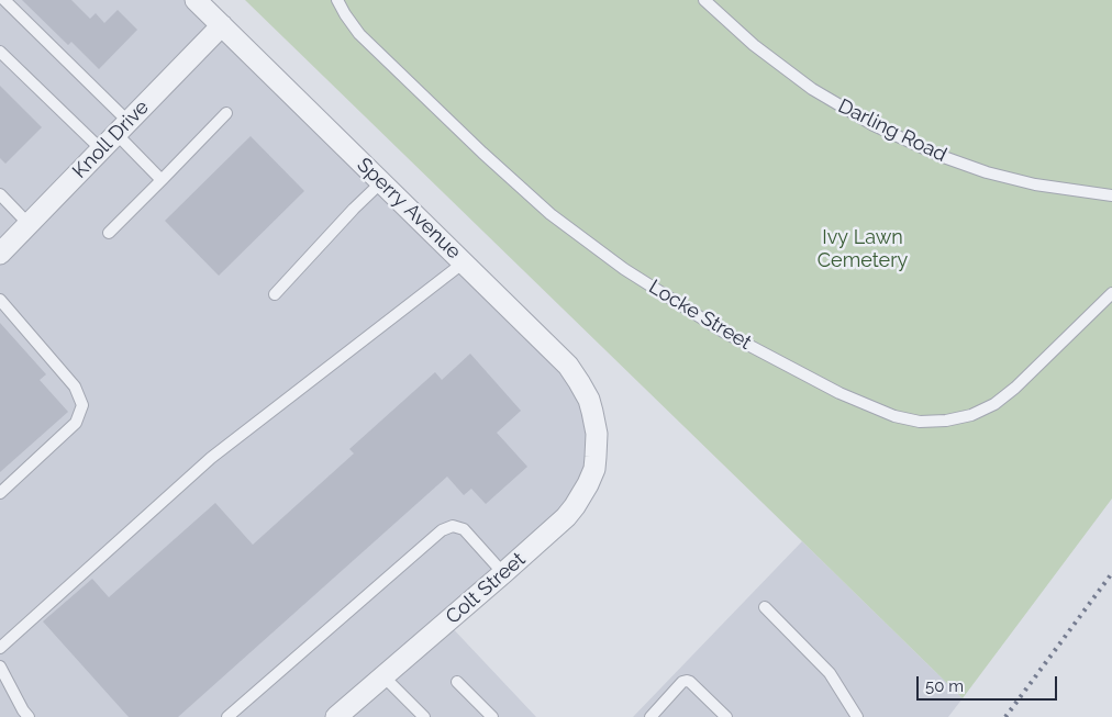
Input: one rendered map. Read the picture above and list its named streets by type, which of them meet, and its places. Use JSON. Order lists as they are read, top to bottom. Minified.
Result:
{"streets":{"street":["Knoll Drive","Sperry Avenue","Colt Street"],"lane":["Darling Road","Locke Street"]},"crossings":[["Knoll Drive","Sperry Avenue"],["Sperry Avenue","Colt Street"]],"parks":["Ivy Lawn Cemetery"],"scale_bar":"50 m"}
